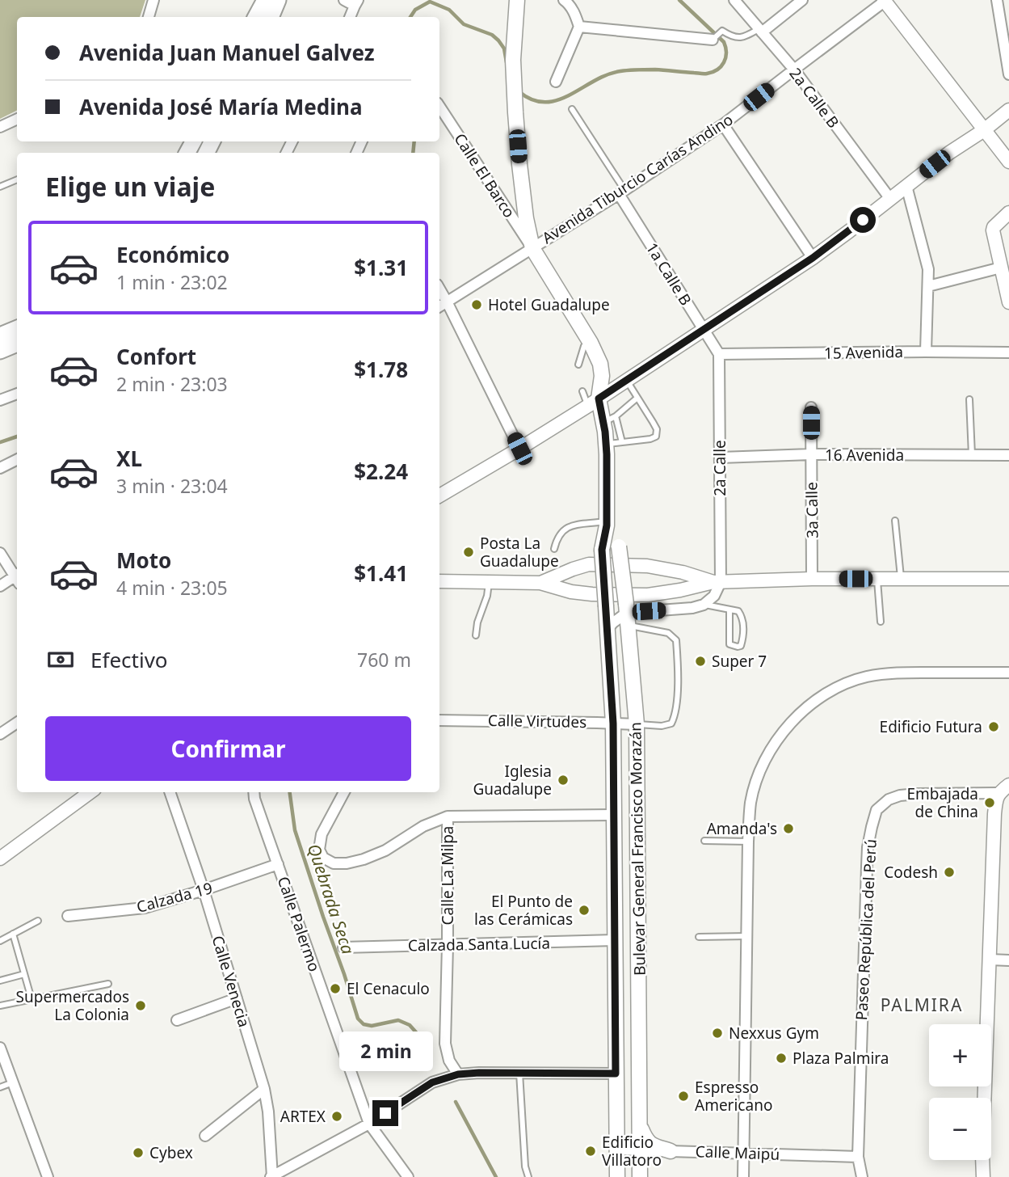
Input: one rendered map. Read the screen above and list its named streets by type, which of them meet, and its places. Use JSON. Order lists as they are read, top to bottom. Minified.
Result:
{"streets":{"main road":["Bulevar General Francisco Morazán"],"street":["2a Calle B","Calle El Barco","Avenida Tiburcio Carías Andino","1a Calle B","15 Avenida","16 Avenida","2a Calle","3a Calle","Calle Virtudes","Calle La Milpa","Calzada 19","Calle Palermo","Paseo República del Perú","Calzada Santa Lucía","Calle Venecia","Calle Maipú"]},"crossings":[["2a Calle B","Avenida Tiburcio Carías Andino"],["Calle El Barco","Avenida Tiburcio Carías Andino"],["Calle El Barco","Bulevar General Francisco Morazán"],["Avenida Tiburcio Carías Andino","1a Calle B"],["Avenida Tiburcio Carías Andino","Bulevar General Francisco Morazán"],["1a Calle B","15 Avenida"],["1a Calle B","2a Calle"],["15 Avenida","2a Calle"],["16 Avenida","2a Calle"],["16 Avenida","3a Calle"],["Calle Virtudes","Bulevar General Francisco Morazán"],["Bulevar General Francisco Morazán","Calzada Santa Lucía"],["Bulevar General Francisco Morazán","Calle Maipú"],["Calle La Milpa","Calzada Santa Lucía"],["Calzada 19","Calle Palermo"],["Calzada 19","Calle Venecia"],["Paseo República del Perú","Calle Maipú"]],"districts":["PALMIRA"],"water":["Quebrada Seca"],"places":["Hotel Guadalupe","Posta La Guadalupe","Super 7","Edificio Futura","Iglesia Guadalupe","Embajada de China","Amanda's","Codesh","El Punto de las Cerámicas","El Cenaculo","Supermercados La Colonia","Nexxus Gym","Plaza Palmira","Espresso Americano","ARTEX","Edificio Villatoro","Cybex"],"page":{"banner":["Avenida Juan Manuel Galvez","Avenida José María Medina"],"heading":"Elige un viaje","list":[{"name":"Económico","note":"1 min · 23:02","value":"$1.31"},{"name":"Confort","note":"2 min · 23:03","value":"$1.78"},{"name":"XL","note":"3 min · 23:04","value":"$2.24"},{"name":"Moto","note":"4 min · 23:05","value":"$1.41"}],"pay":["Efectivo","760 m"],"buttons":"Confirmar","map_buttons":["+","−"],"bubble":"2 min"}}
